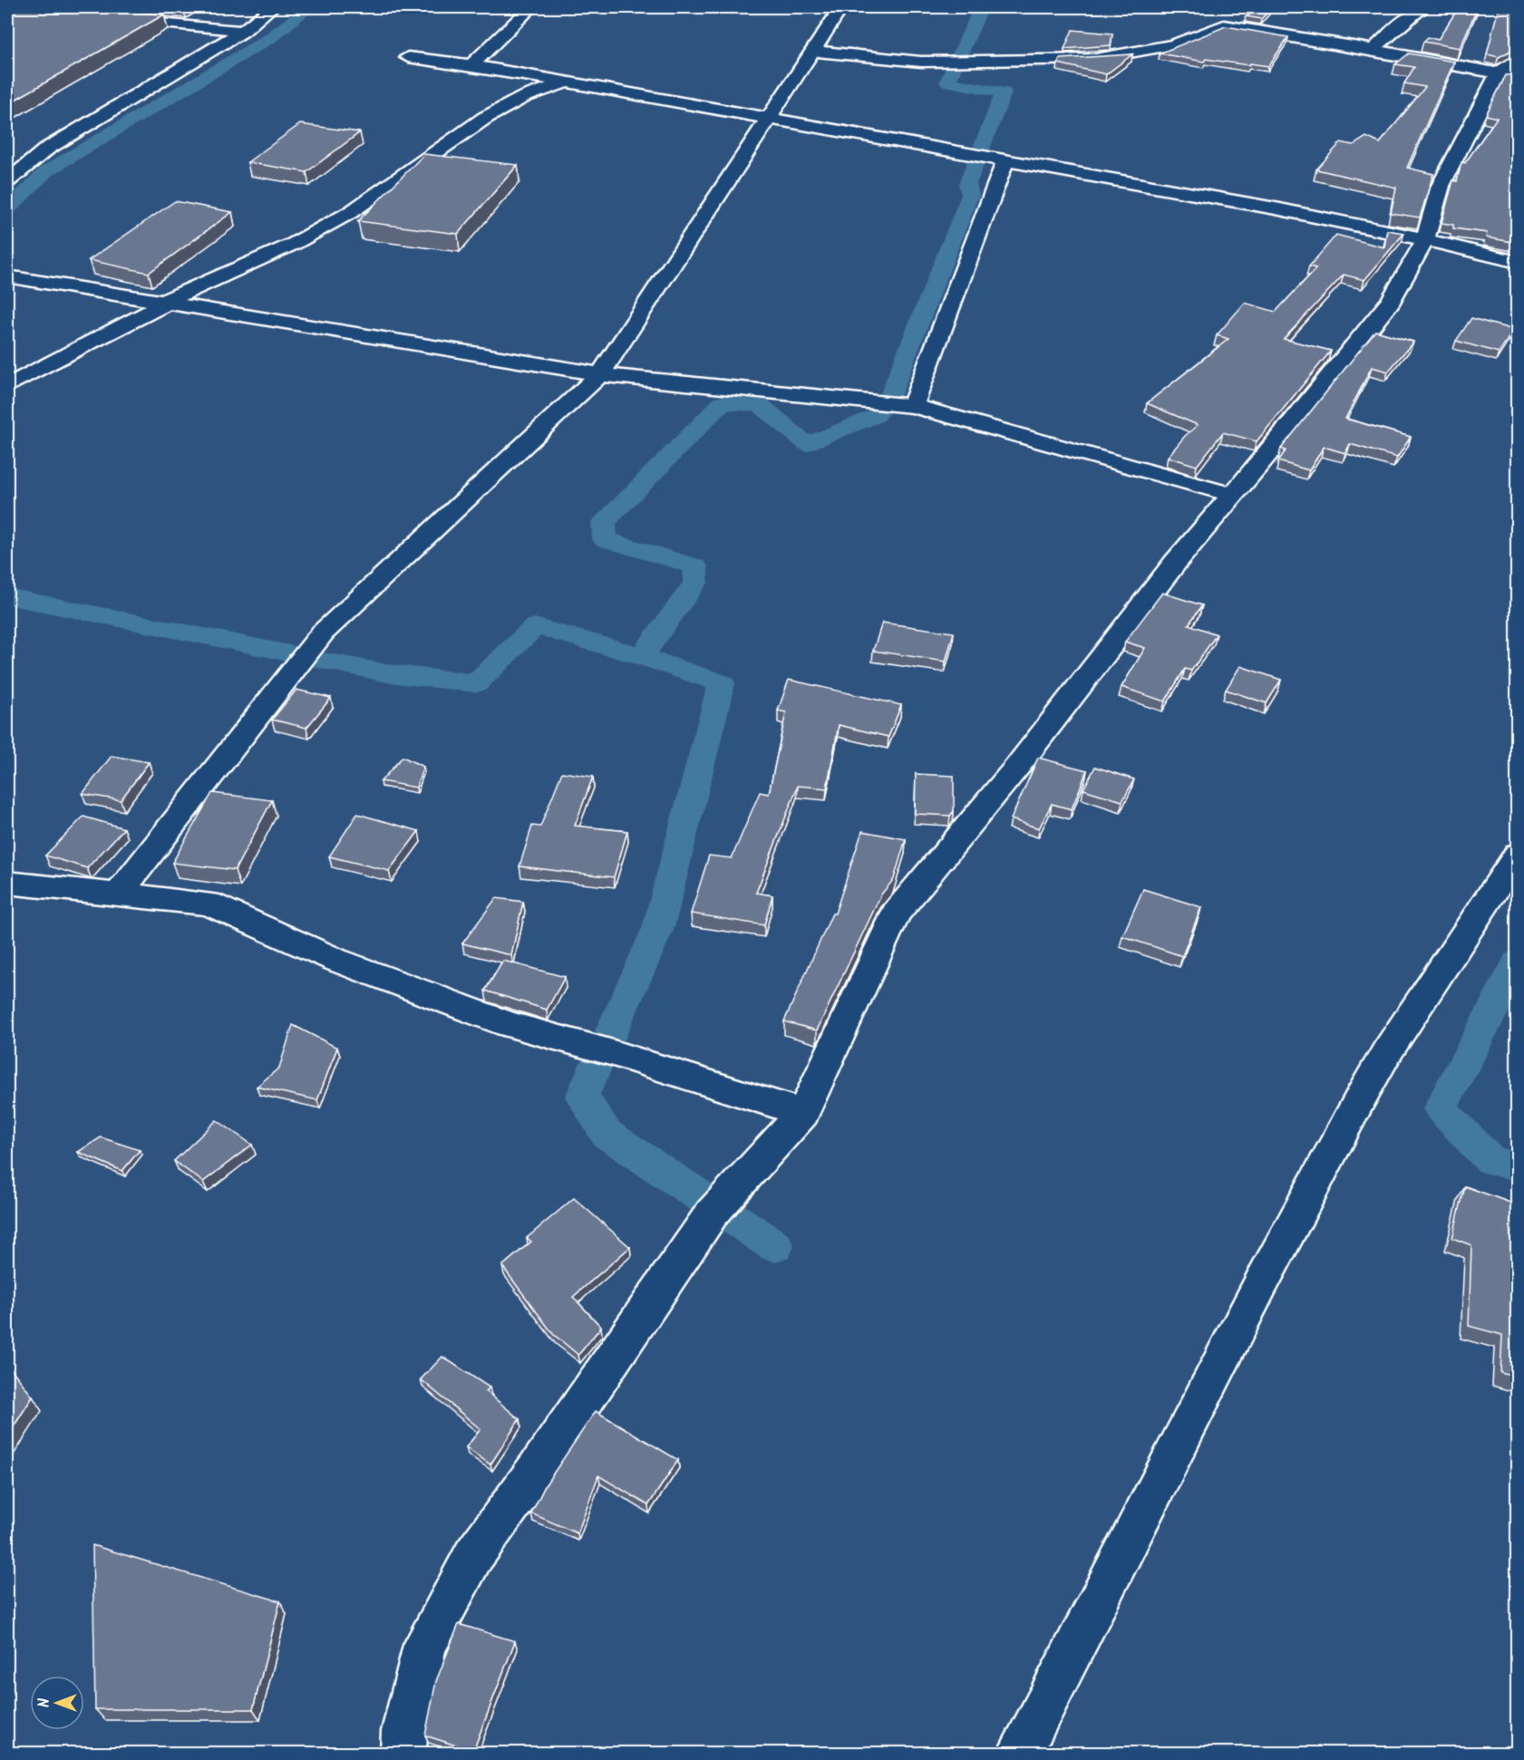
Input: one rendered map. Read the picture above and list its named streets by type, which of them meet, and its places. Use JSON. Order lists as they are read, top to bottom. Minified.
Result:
{"north":"left"}
